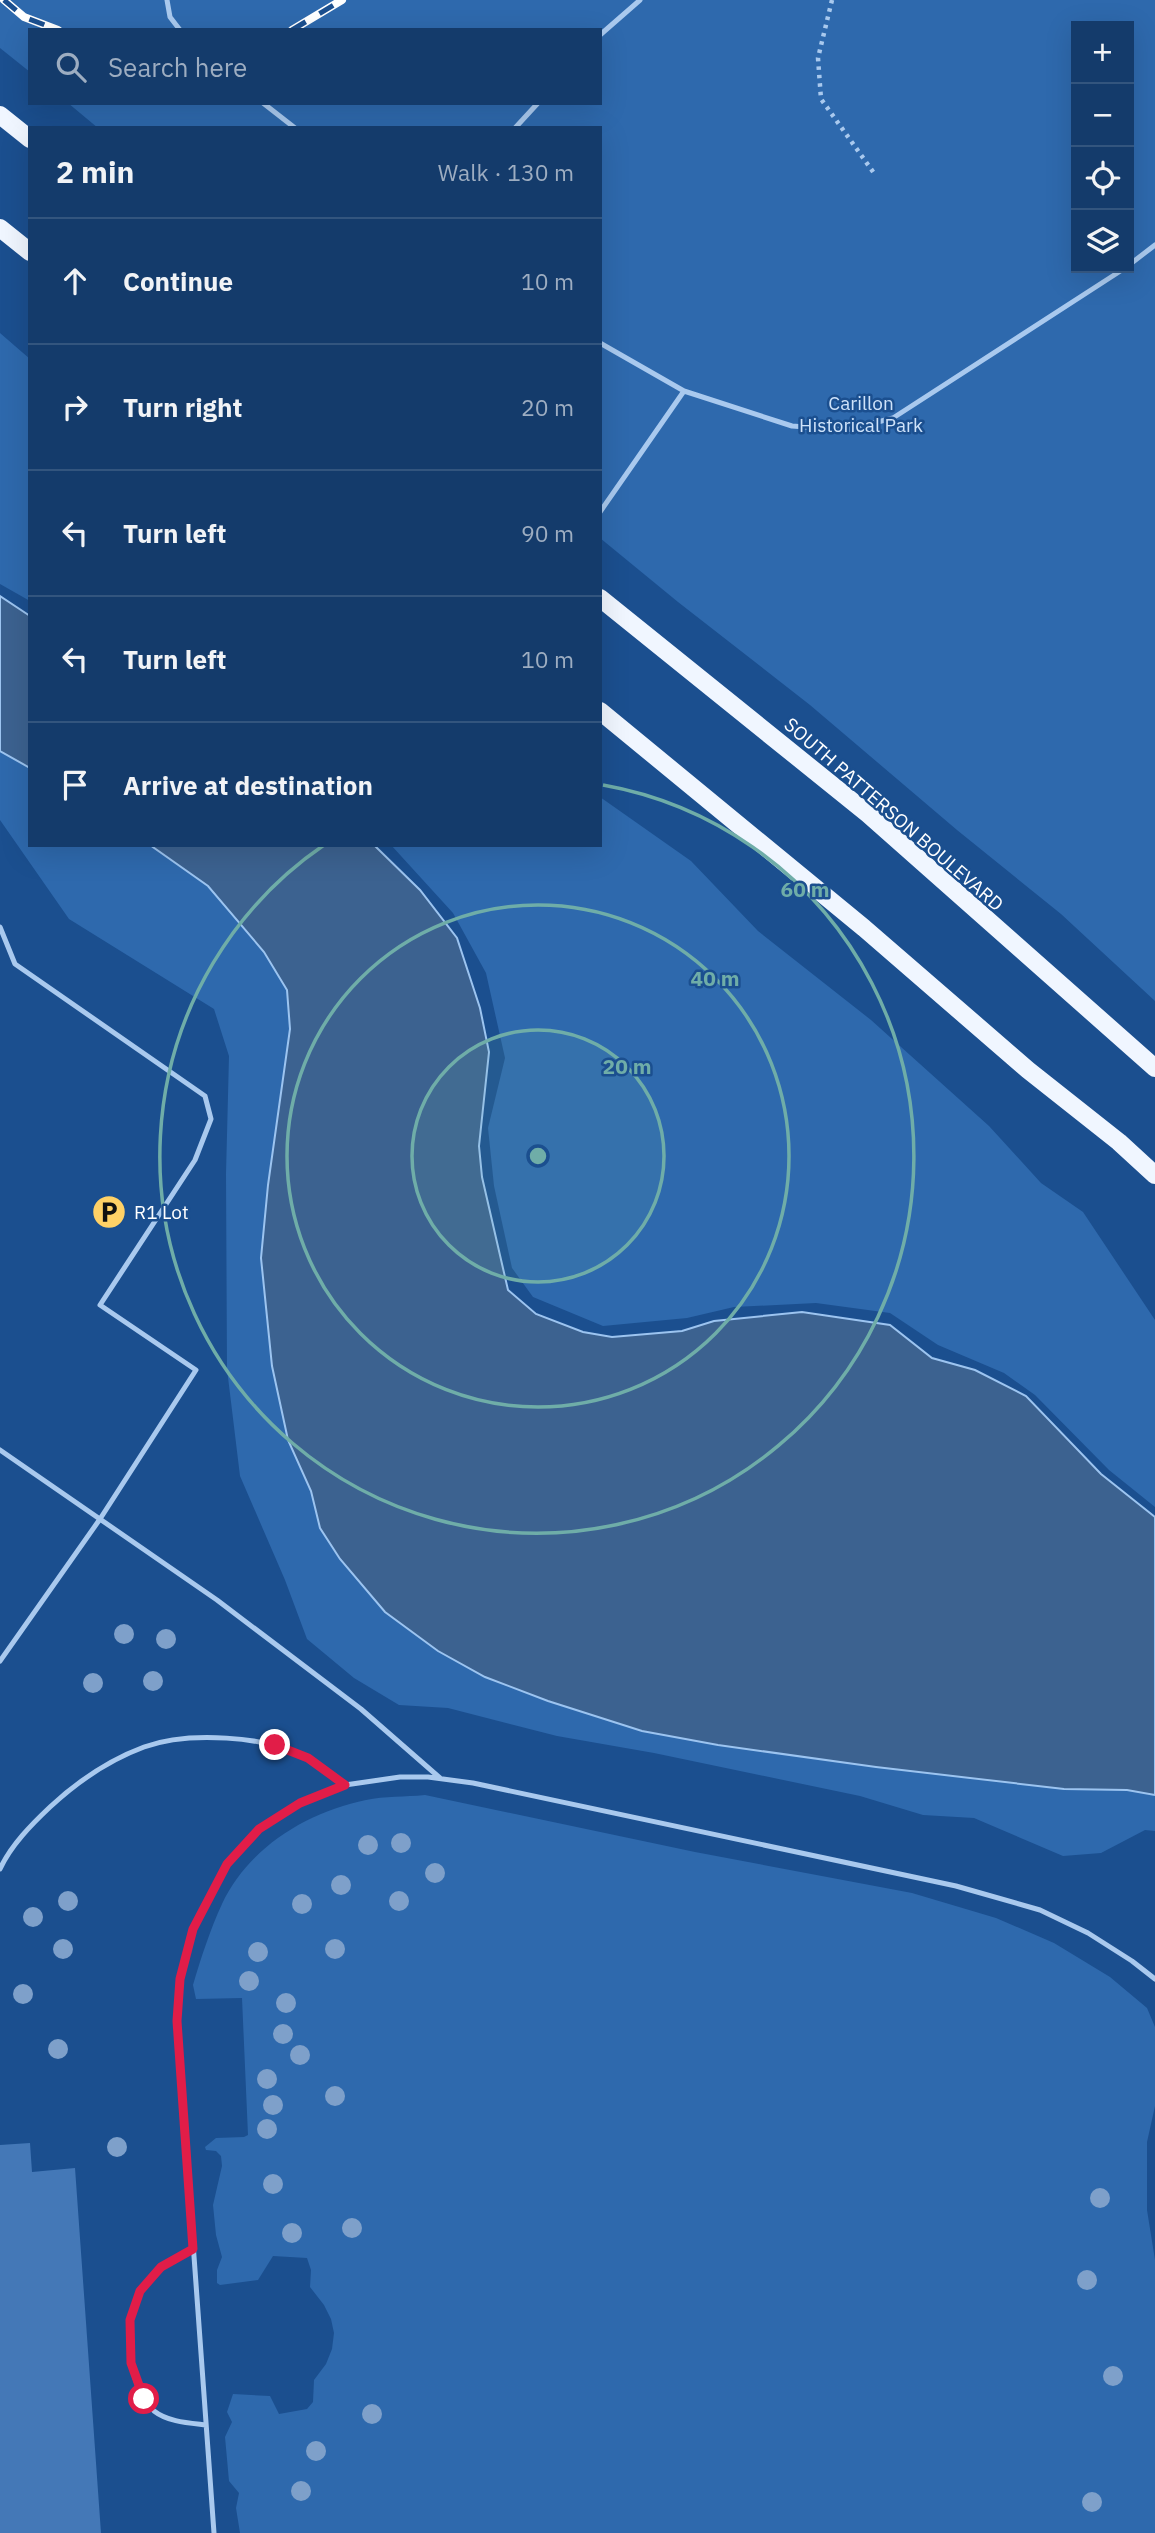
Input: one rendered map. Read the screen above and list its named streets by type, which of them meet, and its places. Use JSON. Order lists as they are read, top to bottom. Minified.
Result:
{"streets":{"main road":["SOUTH PATTERSON BOULEVARD"]},"parks":["Carillon Historical Park"],"places":{"parking":["R1 Lot"]},"page":{"map_buttons":["+","−"],"search":"Search here","heading":["2 min","Walk · 130 m"],"list":[["Continue","10 m"],["Turn right","20 m"],["Turn left","90 m"],["Turn left","10 m"],"Arrive at destination"]},"rings":["60 m","40 m","20 m"]}
